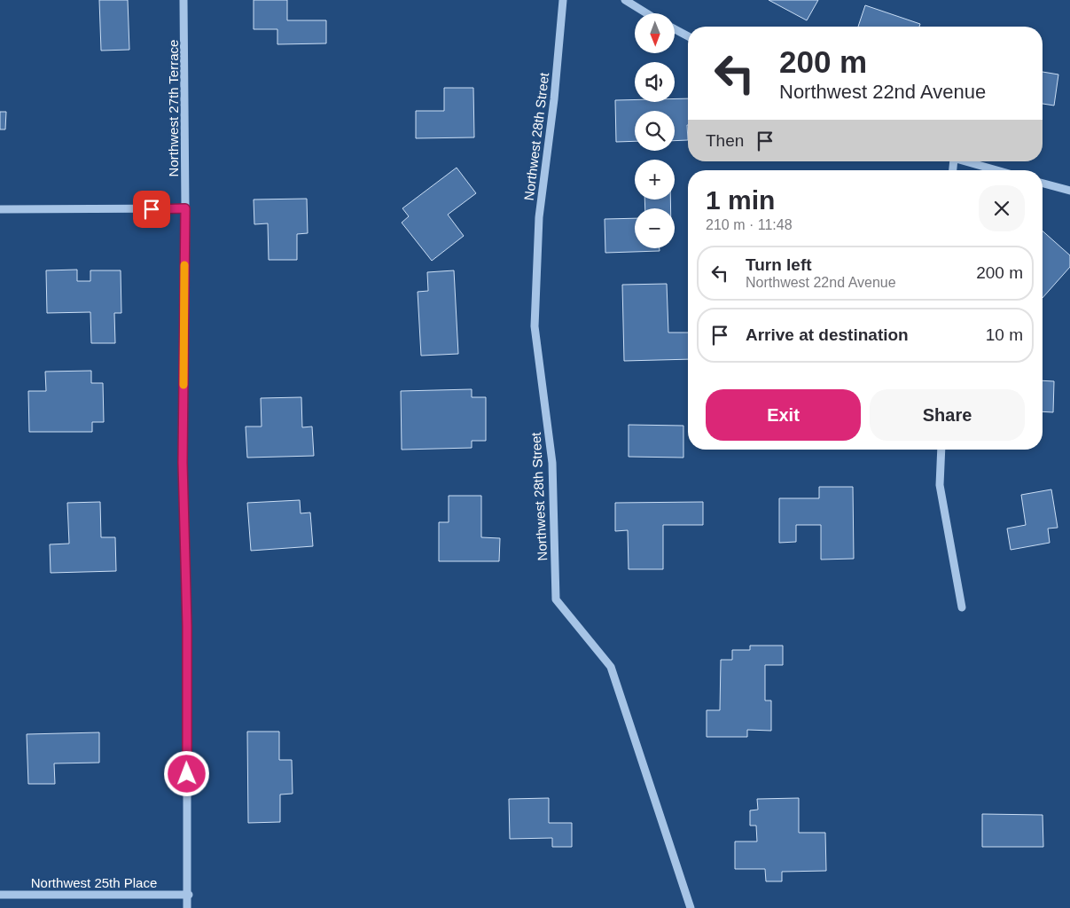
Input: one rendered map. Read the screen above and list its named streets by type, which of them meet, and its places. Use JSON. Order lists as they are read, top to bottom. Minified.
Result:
{"streets":{"street":["Northwest 27th Terrace","Northwest 28th Street","Northwest 25th Place"]},"crossings":[["Northwest 27th Terrace","Northwest 25th Place"]],"north":"bottom","page":{"map_buttons":["+","−"],"turn":["200 m","Northwest 22nd Avenue"],"then":"Then","heading":["1 min","210 m · 11:48"],"list":[{"name":"Turn left","note":"Northwest 22nd Avenue","value":"200 m"},{"name":"Arrive at destination","value":"10 m"}],"buttons":["Exit","Share"]}}
